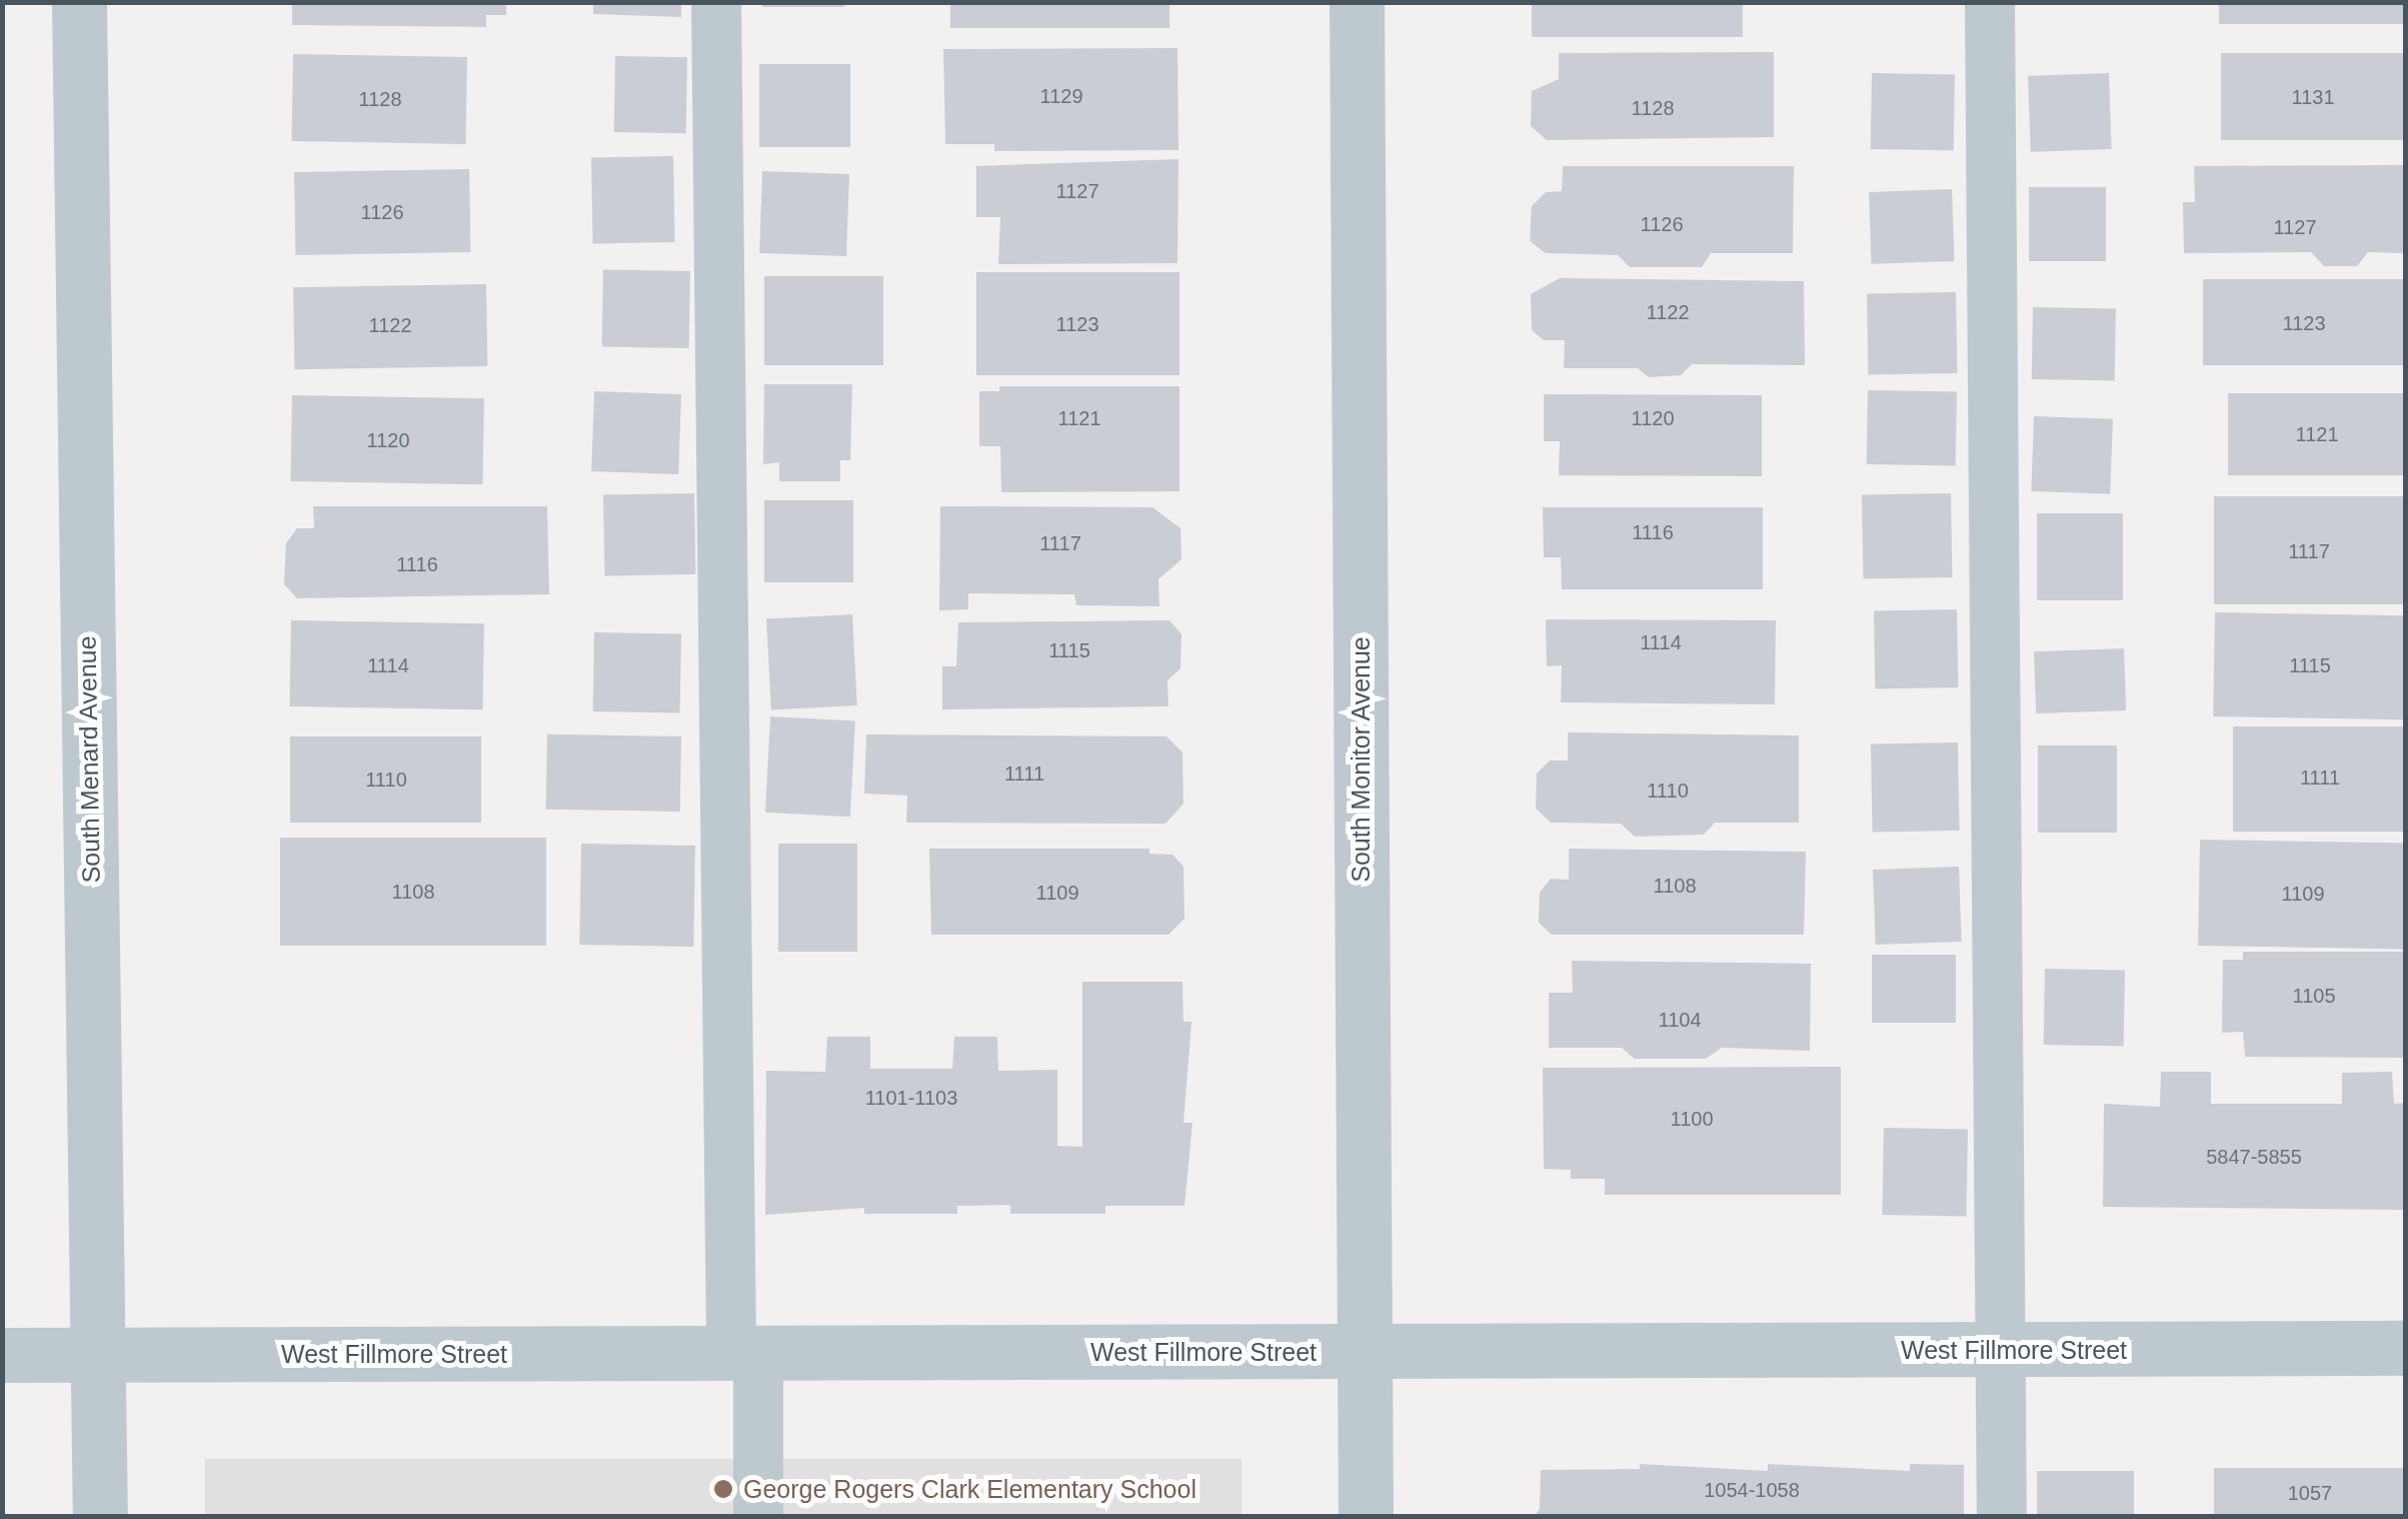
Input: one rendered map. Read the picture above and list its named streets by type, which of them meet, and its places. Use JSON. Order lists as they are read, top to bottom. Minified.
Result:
{"streets":{"street":["South Menard Avenue","South Monitor Avenue","West Fillmore Street"]},"crossings":[["South Menard Avenue","West Fillmore Street"],["South Monitor Avenue","West Fillmore Street"]],"places":["George Rogers Clark Elementary School"],"house_numbers":["1129","1131","1128","1128","1127","1126","1126","1127","1122","1123","1123","1122","1121","1120","1121","1120","1116","1117","1117","1116","1114","1115","1114","1115","1111","1111","1110","1110","1108","1108","1109","1109","1105","1104","1101-1103","1100","5847-5855","1054-1058","1057"]}
